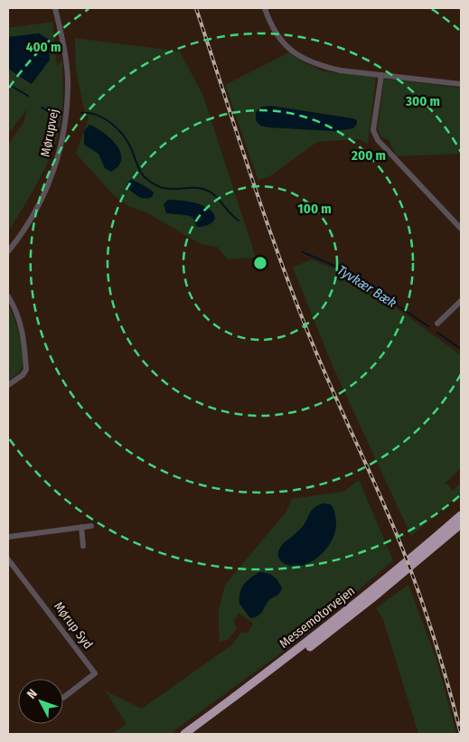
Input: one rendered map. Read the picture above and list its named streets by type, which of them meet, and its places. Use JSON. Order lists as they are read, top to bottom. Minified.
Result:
{"streets":{"highway":["Messemotorvejen"],"street":["Mørupvej","Mørup Syd"]},"water":["Tyvkær Bæk"],"north":"top left","rings":["400 m","300 m","200 m","100 m"]}
